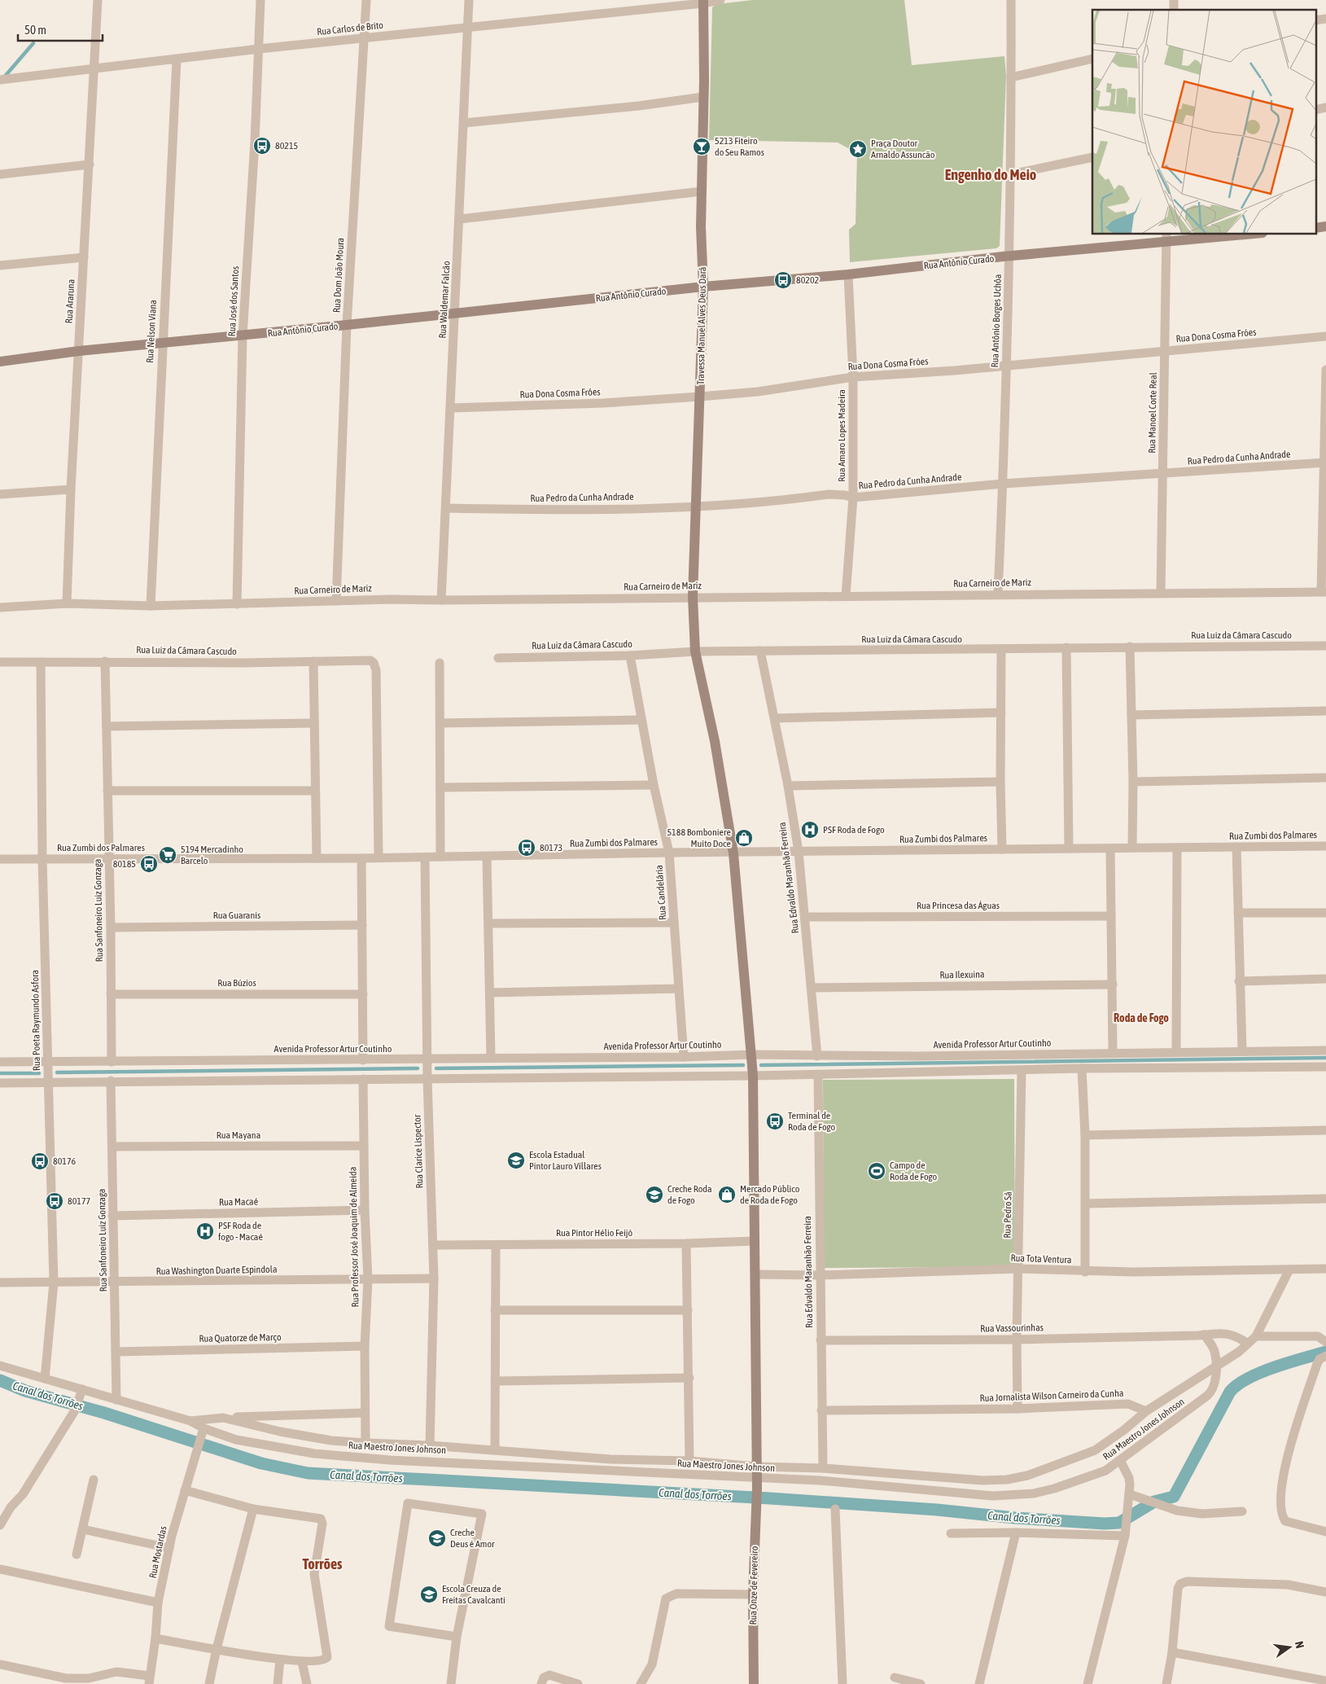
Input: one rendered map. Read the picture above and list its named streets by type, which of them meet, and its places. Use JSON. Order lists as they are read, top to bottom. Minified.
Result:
{"streets":{"street":["Rua Carlos de Brito","Rua Antônio Curado","Rua Dom João Moura","Rua Waldemar Falcão","Rua Araruna","Rua José dos Santos","Rua Antônio Borges Uchôa","Travessa Manuel Alves Deus Dará","Rua Nelson Viana","Rua Dona Cosma Fróes","Rua Manoel Corte Real","Rua Amaro Lopes Madeira","Rua Pedro da Cunha Andrade","Rua Carneiro de Mariz","Rua Luiz da Câmara Cascudo","Rua Zumbi dos Palmares","Rua Edvaldo Maranhão Ferreira","Rua Candelária","Rua Princesa das Águas","Rua Sanfoneiro Luiz Gonzaga","Rua Guaranis","Rua Ilexuina","Rua Búzios","Rua Poeta Raymundo Asfora","Avenida Professor Artur Coutinho","Rua Mayana","Rua Clarice Lispector","Rua Macaé","Rua Pedro Sá","Rua Pintor Hélio Feijó","Rua Professor José Joaquim de Almeida","Rua Tota Ventura","Rua Washington Duarte Espindola","Rua Vassourinhas","Rua Quatorze de Março","Rua Jornalista Wilson Carneiro da Cunha","Rua Maestro Jones Johnson","Rua Mostardas","Rua Onze de Fevereiro"]},"crossings":[["Rua Carlos de Brito","Rua Dom João Moura"],["Rua Carlos de Brito","Rua Waldemar Falcão"],["Rua Carlos de Brito","Rua Araruna"],["Rua Carlos de Brito","Rua José dos Santos"],["Rua Carlos de Brito","Travessa Manuel Alves Deus Dará"],["Rua Carlos de Brito","Rua Nelson Viana"],["Rua Antônio Curado","Rua Dom João Moura"],["Rua Antônio Curado","Rua Waldemar Falcão"],["Rua Antônio Curado","Rua Araruna"],["Rua Antônio Curado","Rua José dos Santos"],["Rua Antônio Curado","Rua Antônio Borges Uchôa"],["Rua Antônio Curado","Travessa Manuel Alves Deus Dará"],["Rua Antônio Curado","Rua Nelson Viana"],["Rua Antônio Curado","Rua Manoel Corte Real"],["Rua Antônio Curado","Rua Amaro Lopes Madeira"],["Rua Dom João Moura","Rua Carneiro de Mariz"],["Rua Waldemar Falcão","Rua Dona Cosma Fróes"],["Rua Waldemar Falcão","Rua Pedro da Cunha Andrade"],["Rua Waldemar Falcão","Rua Carneiro de Mariz"],["Rua Araruna","Rua Carneiro de Mariz"],["Rua José dos Santos","Rua Carneiro de Mariz"],["Rua Antônio Borges Uchôa","Rua Dona Cosma Fróes"],["Rua Antônio Borges Uchôa","Rua Pedro da Cunha Andrade"],["Rua Antônio Borges Uchôa","Rua Carneiro de Mariz"],["Travessa Manuel Alves Deus Dará","Rua Dona Cosma Fróes"],["Travessa Manuel Alves Deus Dará","Rua Pedro da Cunha Andrade"],["Travessa Manuel Alves Deus Dará","Rua Carneiro de Mariz"],["Travessa Manuel Alves Deus Dará","Rua Luiz da Câmara Cascudo"],["Travessa Manuel Alves Deus Dará","Rua Zumbi dos Palmares"],["Travessa Manuel Alves Deus Dará","Avenida Professor Artur Coutinho"],["Travessa Manuel Alves Deus Dará","Rua Onze de Fevereiro"],["Rua Nelson Viana","Rua Carneiro de Mariz"],["Rua Dona Cosma Fróes","Rua Manoel Corte Real"],["Rua Dona Cosma Fróes","Rua Amaro Lopes Madeira"],["Rua Manoel Corte Real","Rua Pedro da Cunha Andrade"],["Rua Manoel Corte Real","Rua Carneiro de Mariz"],["Rua Amaro Lopes Madeira","Rua Pedro da Cunha Andrade"],["Rua Amaro Lopes Madeira","Rua Carneiro de Mariz"],["Rua Luiz da Câmara Cascudo","Rua Zumbi dos Palmares"],["Rua Luiz da Câmara Cascudo","Rua Edvaldo Maranhão Ferreira"],["Rua Luiz da Câmara Cascudo","Rua Candelária"],["Rua Luiz da Câmara Cascudo","Rua Sanfoneiro Luiz Gonzaga"],["Rua Luiz da Câmara Cascudo","Rua Poeta Raymundo Asfora"],["Rua Zumbi dos Palmares","Rua Edvaldo Maranhão Ferreira"],["Rua Zumbi dos Palmares","Rua Candelária"],["Rua Zumbi dos Palmares","Rua Sanfoneiro Luiz Gonzaga"],["Rua Zumbi dos Palmares","Rua Poeta Raymundo Asfora"],["Rua Zumbi dos Palmares","Rua Clarice Lispector"],["Rua Edvaldo Maranhão Ferreira","Rua Princesa das Águas"],["Rua Edvaldo Maranhão Ferreira","Rua Ilexuina"],["Rua Edvaldo Maranhão Ferreira","Avenida Professor Artur Coutinho"],["Rua Edvaldo Maranhão Ferreira","Rua Tota Ventura"],["Rua Edvaldo Maranhão Ferreira","Rua Vassourinhas"],["Rua Edvaldo Maranhão Ferreira","Rua Jornalista Wilson Carneiro da Cunha"],["Rua Edvaldo Maranhão Ferreira","Rua Maestro Jones Johnson"],["Rua Candelária","Avenida Professor Artur Coutinho"],["Rua Sanfoneiro Luiz Gonzaga","Rua Guaranis"],["Rua Sanfoneiro Luiz Gonzaga","Rua Búzios"],["Rua Sanfoneiro Luiz Gonzaga","Avenida Professor Artur Coutinho"],["Rua Sanfoneiro Luiz Gonzaga","Rua Mayana"],["Rua Sanfoneiro Luiz Gonzaga","Rua Macaé"],["Rua Sanfoneiro Luiz Gonzaga","Rua Washington Duarte Espindola"],["Rua Sanfoneiro Luiz Gonzaga","Rua Quatorze de Março"],["Rua Sanfoneiro Luiz Gonzaga","Rua Maestro Jones Johnson"],["Rua Poeta Raymundo Asfora","Avenida Professor Artur Coutinho"],["Rua Poeta Raymundo Asfora","Rua Washington Duarte Espindola"],["Rua Poeta Raymundo Asfora","Rua Maestro Jones Johnson"],["Avenida Professor Artur Coutinho","Rua Clarice Lispector"],["Avenida Professor Artur Coutinho","Rua Onze de Fevereiro"],["Rua Mayana","Rua Professor José Joaquim de Almeida"],["Rua Clarice Lispector","Rua Pintor Hélio Feijó"],["Rua Clarice Lispector","Rua Washington Duarte Espindola"],["Rua Clarice Lispector","Rua Maestro Jones Johnson"],["Rua Macaé","Rua Professor José Joaquim de Almeida"],["Rua Pedro Sá","Rua Tota Ventura"],["Rua Pedro Sá","Rua Vassourinhas"],["Rua Pedro Sá","Rua Jornalista Wilson Carneiro da Cunha"],["Rua Pintor Hélio Feijó","Rua Onze de Fevereiro"],["Rua Professor José Joaquim de Almeida","Rua Washington Duarte Espindola"],["Rua Professor José Joaquim de Almeida","Rua Quatorze de Março"],["Rua Professor José Joaquim de Almeida","Rua Maestro Jones Johnson"],["Rua Tota Ventura","Rua Onze de Fevereiro"],["Rua Jornalista Wilson Carneiro da Cunha","Rua Maestro Jones Johnson"],["Rua Maestro Jones Johnson","Rua Mostardas"],["Rua Maestro Jones Johnson","Rua Onze de Fevereiro"]],"districts":["Engenho do Meio","Roda de Fogo","Torrões"],"water":["Canal dos Torrões"],"places":{"bus stop":["80215","80202","80173","80185","Terminal de Roda de Fogo","80176","80177"],"bar":["5213 Fiteiro do Seu Ramos"],"place":["Praça Doutor Arnaldo Assuncão"],"hospital":["PSF Roda de Fogo","PSF Roda de fogo - Macaé"],"shop":["5188 Bomboniere Muito Doce","Mercado Público de Roda de Fogo"],"supermarket":["5194 Mercadinho Barcelo"],"school or university":["Escola Estadual Pintor Lauro Villares","Creche Roda de Fogo","Creche Deus é Amor","Escola Creuza de Freitas Cavalcanti"],"sports":["Campo de Roda de Fogo"]},"scale_bar":"50 m","north":"right"}
